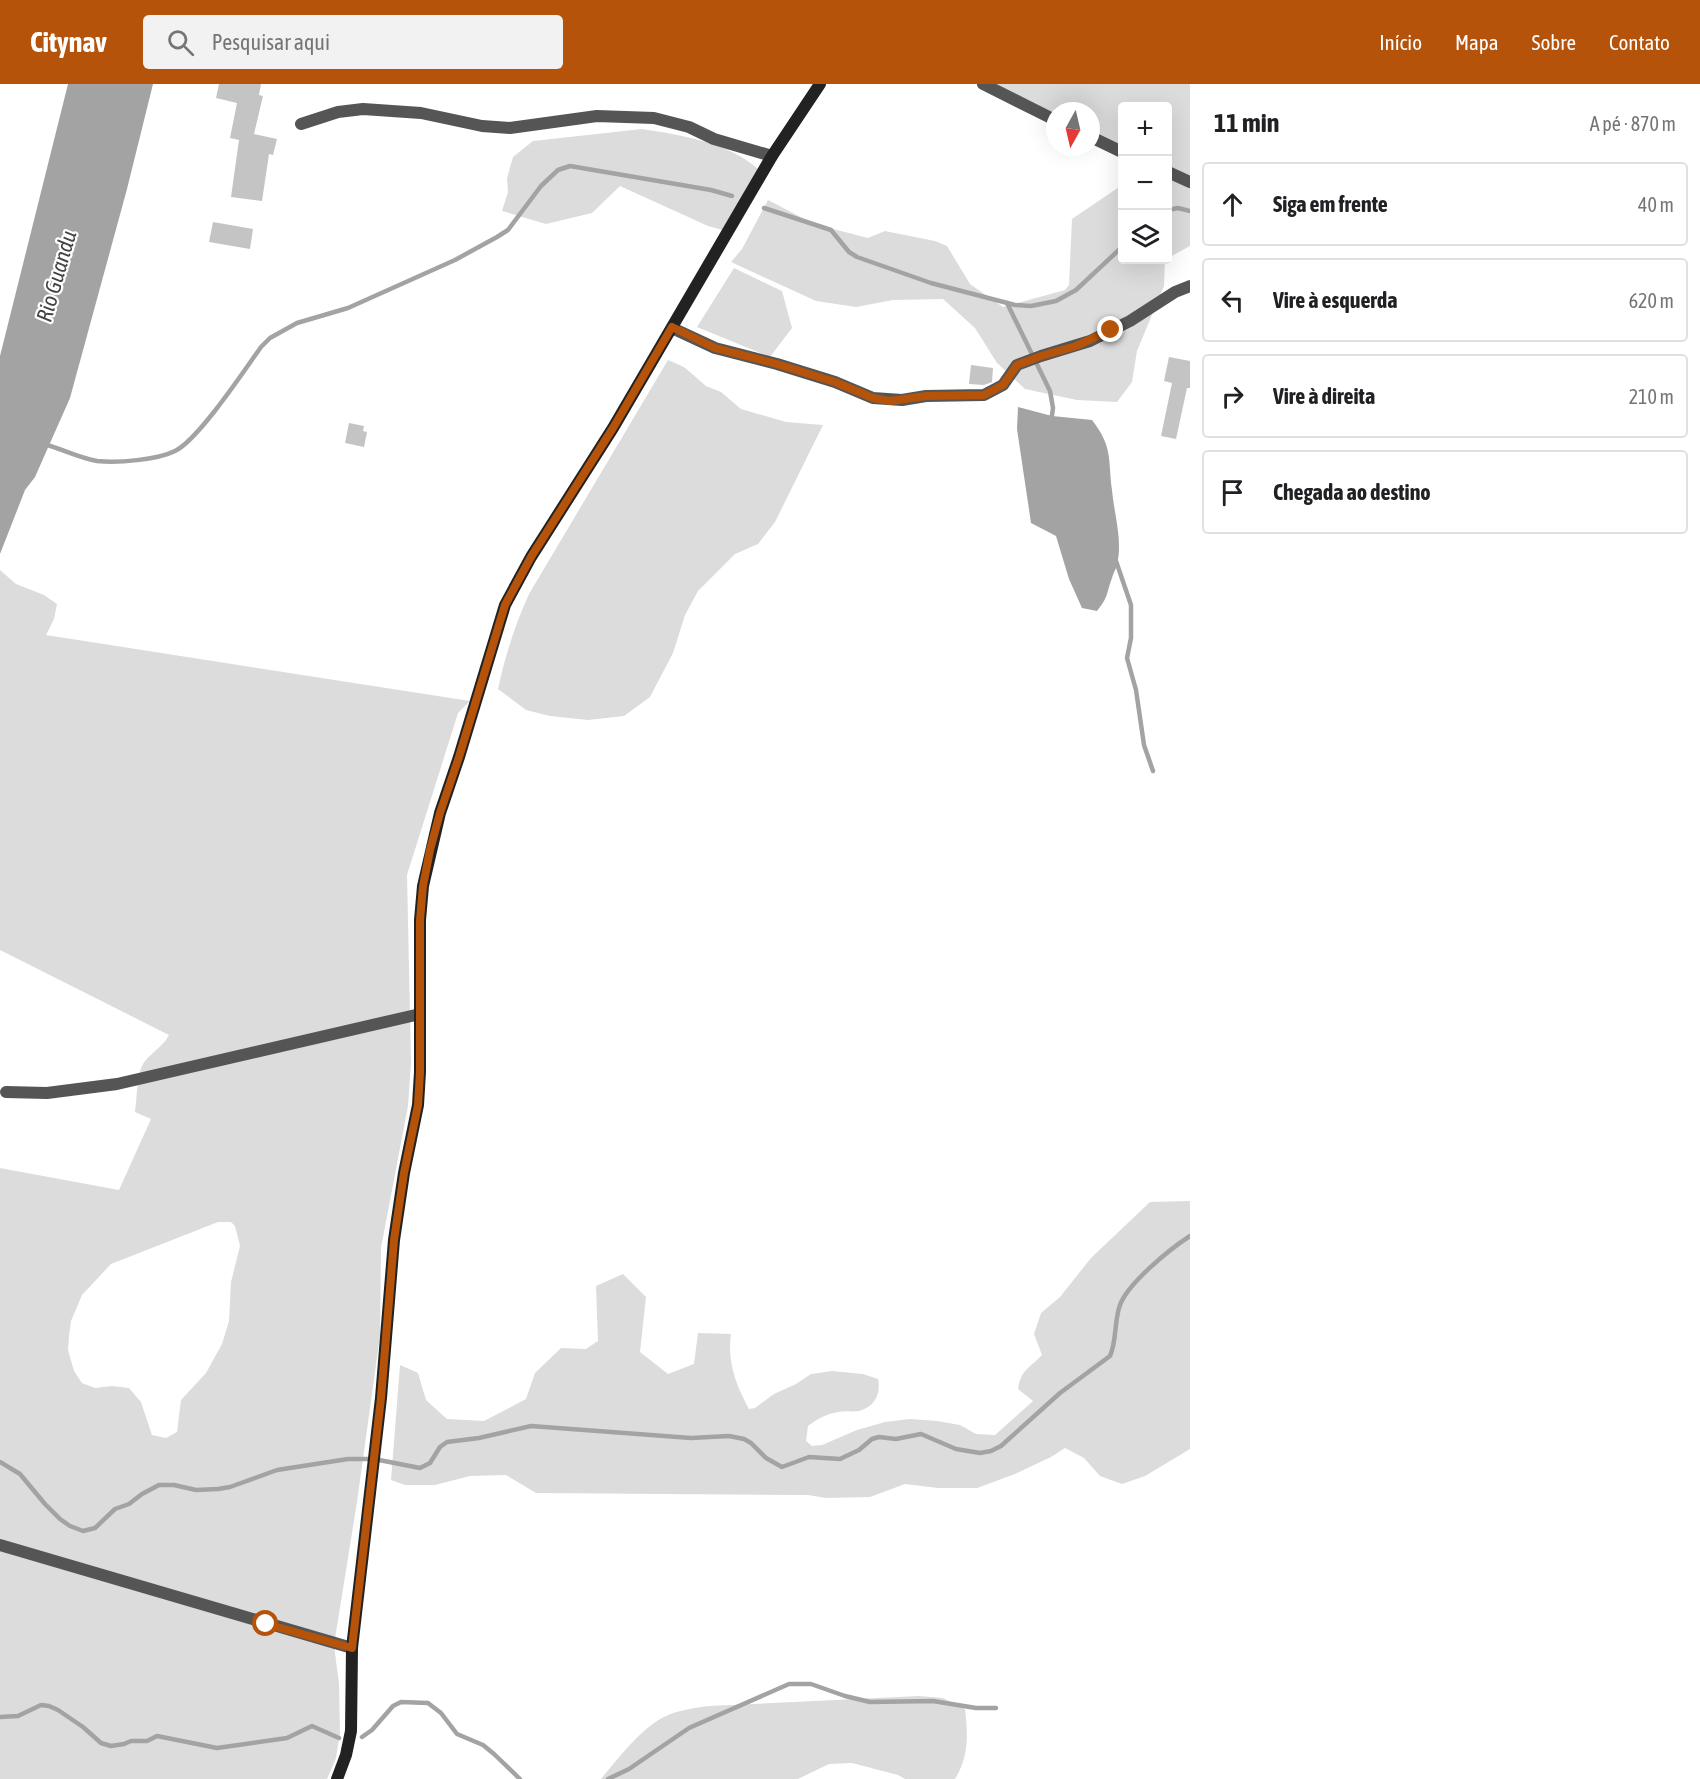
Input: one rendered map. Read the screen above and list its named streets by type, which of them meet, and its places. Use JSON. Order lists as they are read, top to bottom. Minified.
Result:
{"water":["Rio Guandu"],"north":"bottom","page":{"header":"Citynav","search":"Pesquisar aqui","nav":["Início","Mapa","Sobre","Contato"],"heading":["11 min","A pé · 870 m"],"map_buttons":["+","−"],"list":[["Siga em frente","40 m"],["Vire à esquerda","620 m"],["Vire à direita","210 m"],"Chegada ao destino"]}}
